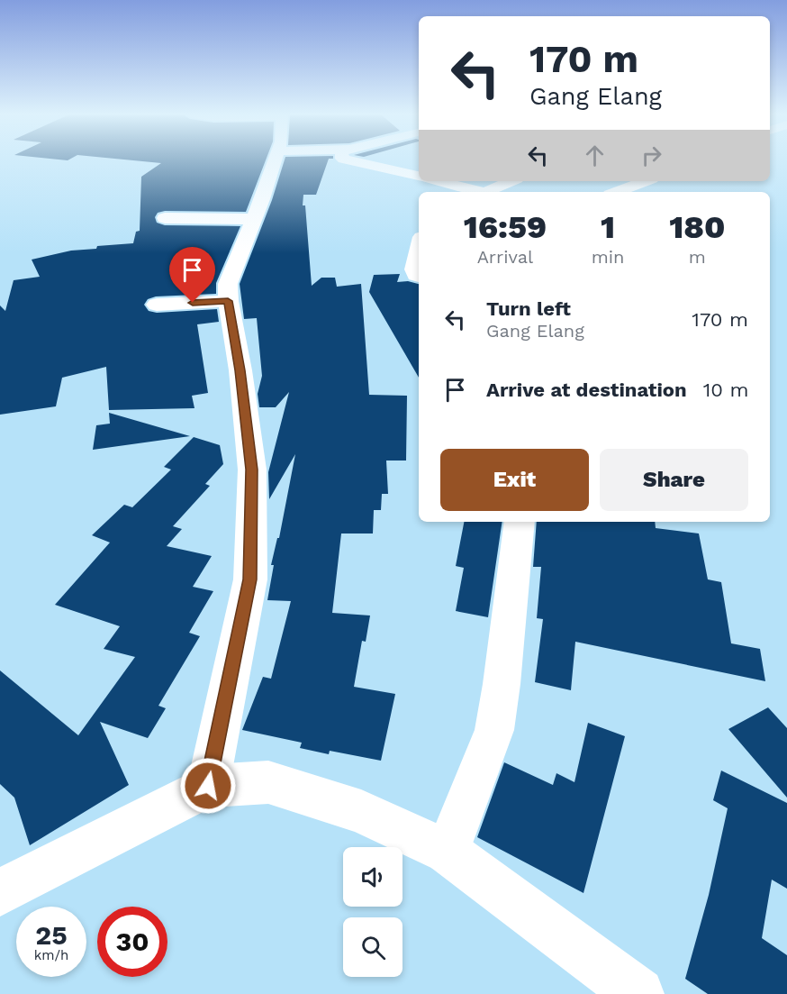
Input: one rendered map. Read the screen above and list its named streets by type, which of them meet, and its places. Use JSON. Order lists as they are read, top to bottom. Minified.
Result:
{"page":{"turn":["170 m","Gang Elang"],"eta":["16:59","Arrival","1","min","180","m"],"list":[{"name":"Turn left","note":"Gang Elang","value":"170 m"},{"name":"Arrive at destination","value":"10 m"}],"buttons":["Exit","Share"],"speed":"25 km/h","limit":"30"}}
